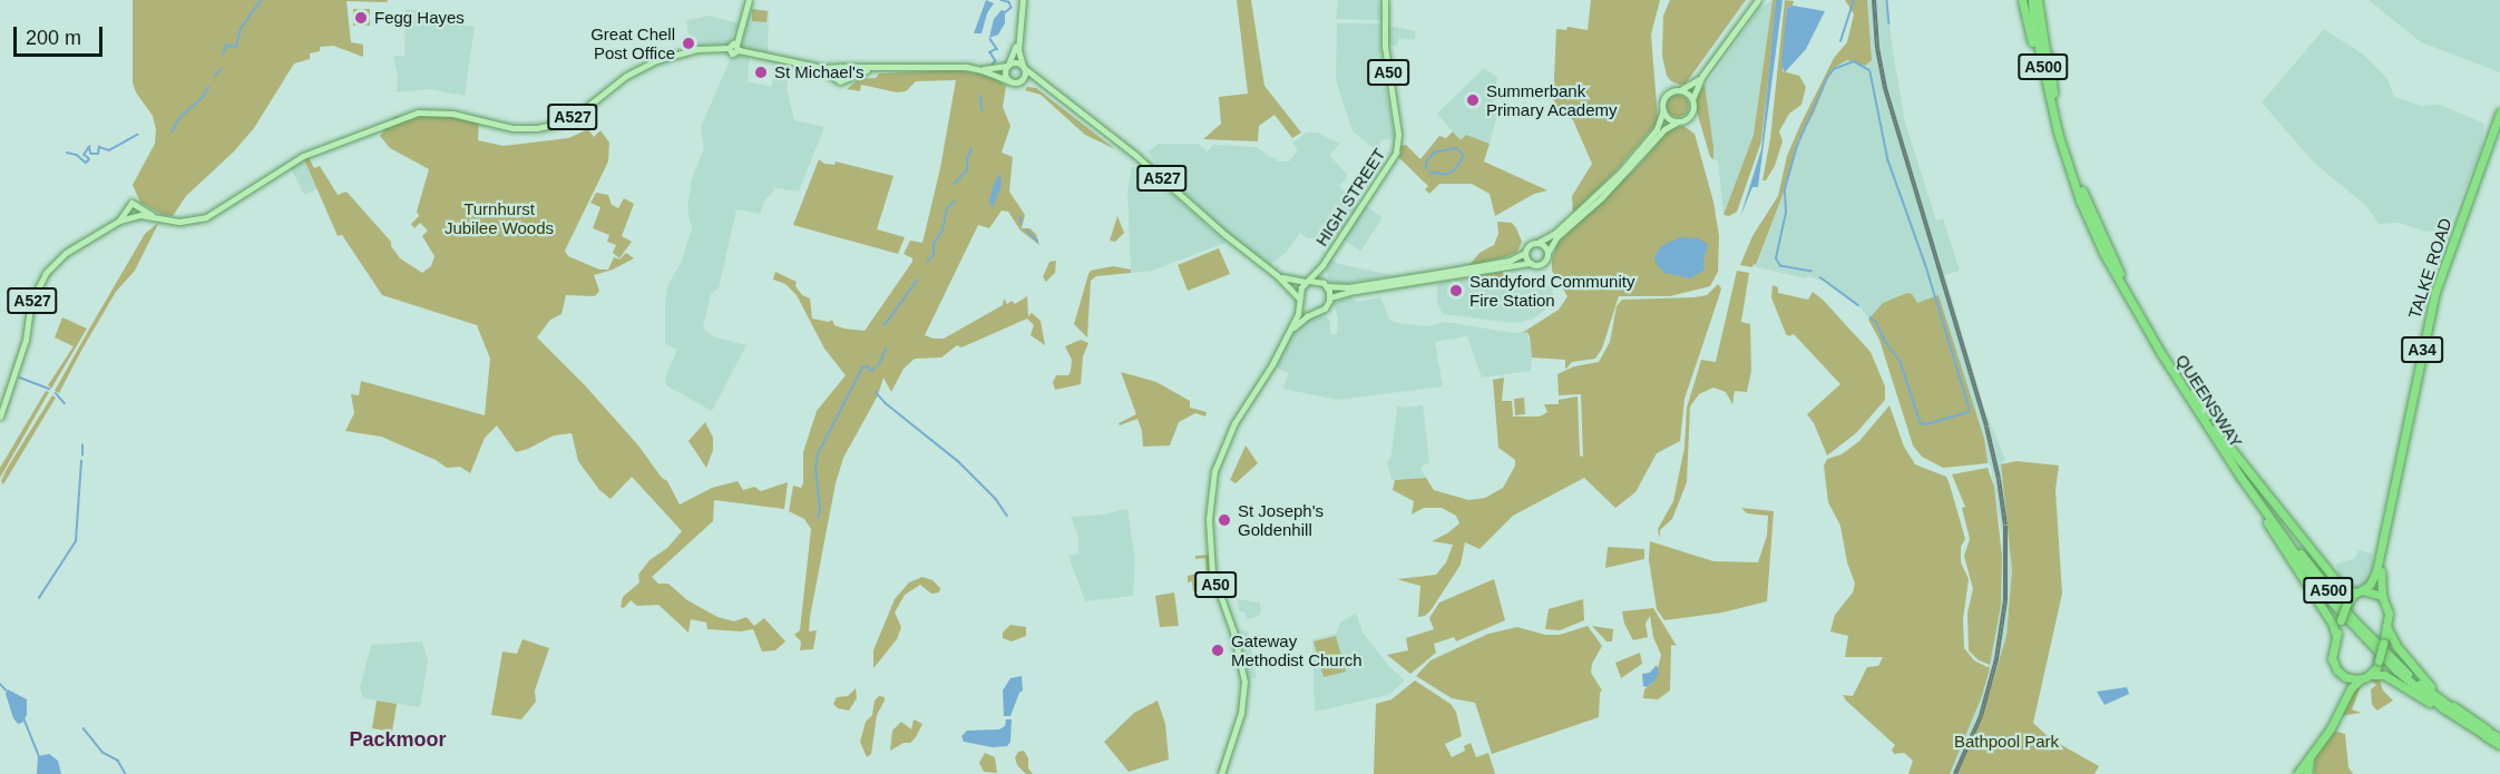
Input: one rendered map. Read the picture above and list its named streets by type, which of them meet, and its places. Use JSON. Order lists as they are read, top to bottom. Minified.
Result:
{"streets":{"highway":["A500","TALKE ROAD","A34","QUEENSWAY"],"main road":["A50","A527","HIGH STREET"]},"crossings":[["A500","TALKE ROAD"],["A500","QUEENSWAY"],["A50","A527"],["A50","HIGH STREET"],["A527","HIGH STREET"]],"districts":["Packmoor"],"parks":["Turnhurst Jubilee Woods","Bathpool Park"],"places":["Fegg Hayes","Great Chell Post Office","St Michael's","Summerbank Primary Academy","Sandyford Community Fire Station","St Joseph's Goldenhill","Gateway Methodist Church"],"scale_bar":"200 m"}
